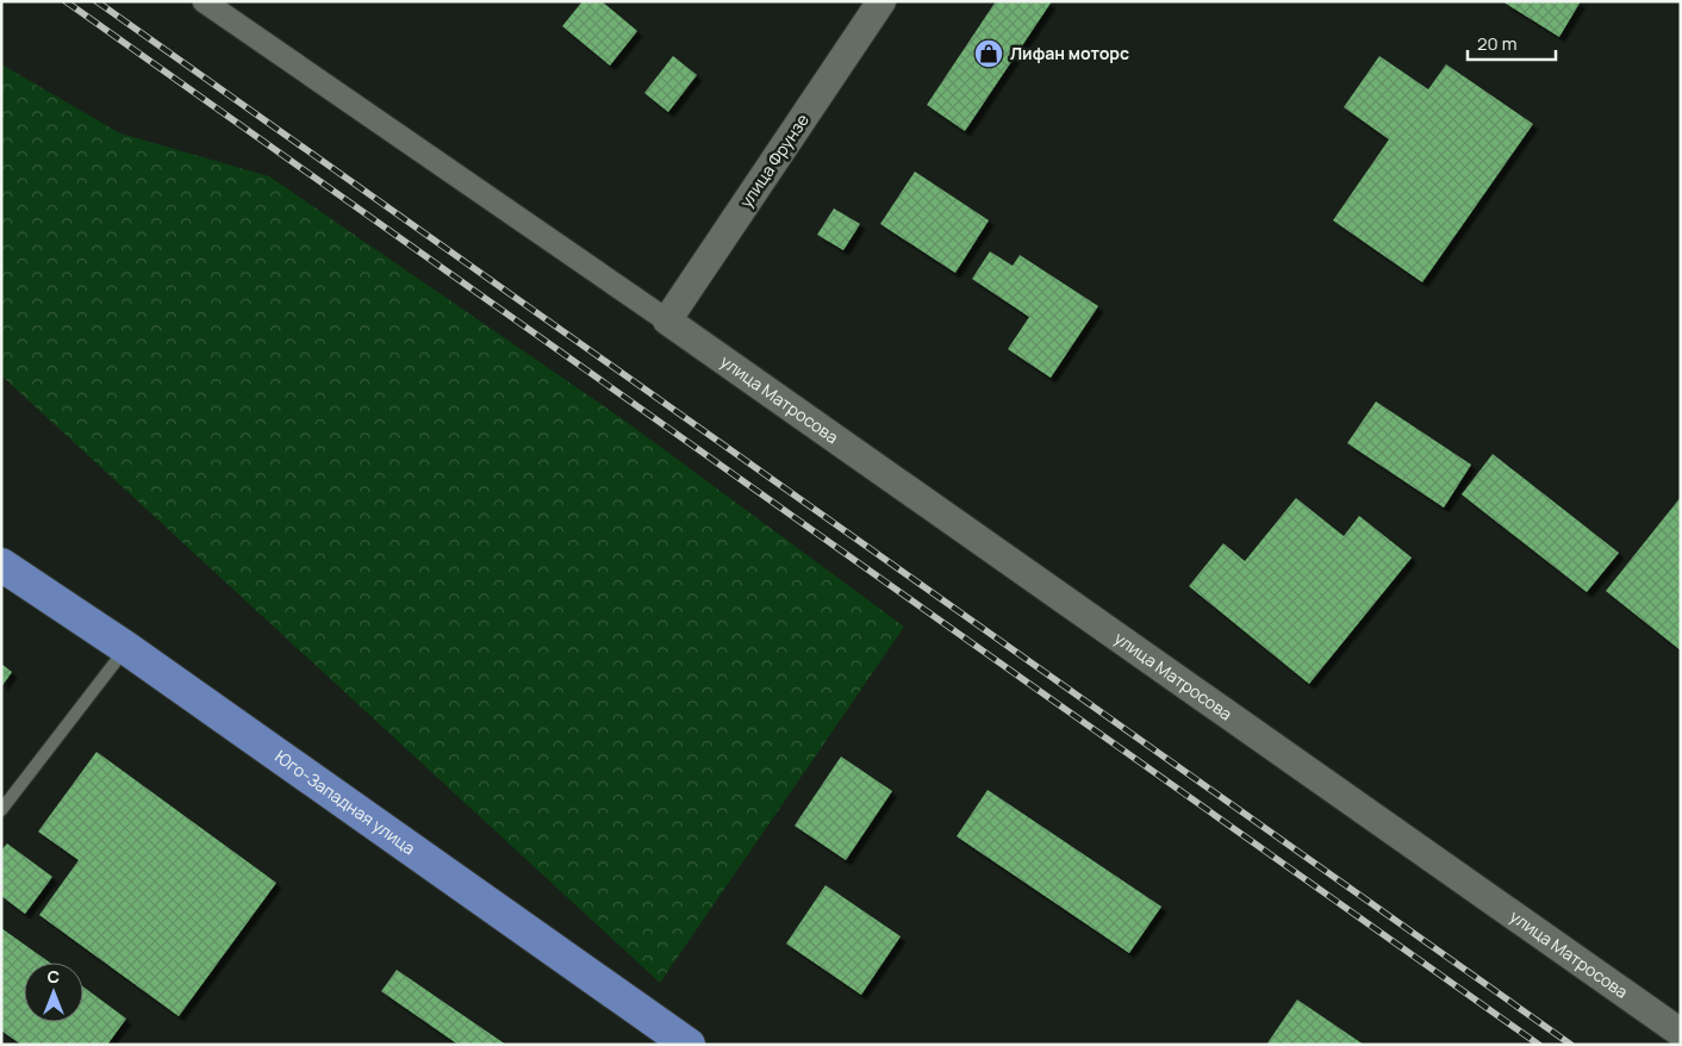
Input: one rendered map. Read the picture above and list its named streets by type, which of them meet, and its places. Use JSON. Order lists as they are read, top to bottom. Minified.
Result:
{"streets":{"main road":["Юго-Западная улица"],"street":["улица Фрунзе","улица Матросова"]},"crossings":[["улица Фрунзе","улица Матросова"]],"places":{"shop":["Лифан моторс"]},"scale_bar":"20 m","north":"top"}
